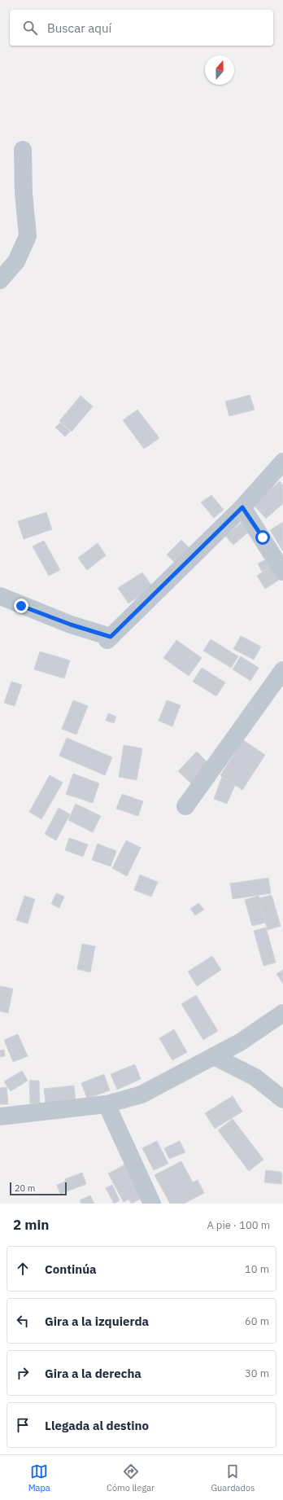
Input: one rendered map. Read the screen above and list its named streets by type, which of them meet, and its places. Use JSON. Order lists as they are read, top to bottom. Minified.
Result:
{"scale_bar":"20 m","north":"top","page":{"search":"Buscar aquí","scale":"20 m","heading":["2 min","A pie · 100 m"],"list":[["Continúa","10 m"],["Gira a la izquierda","60 m"],["Gira a la derecha","30 m"],"Llegada al destino"],"nav":["Mapa","Cómo llegar","Guardados"]}}
